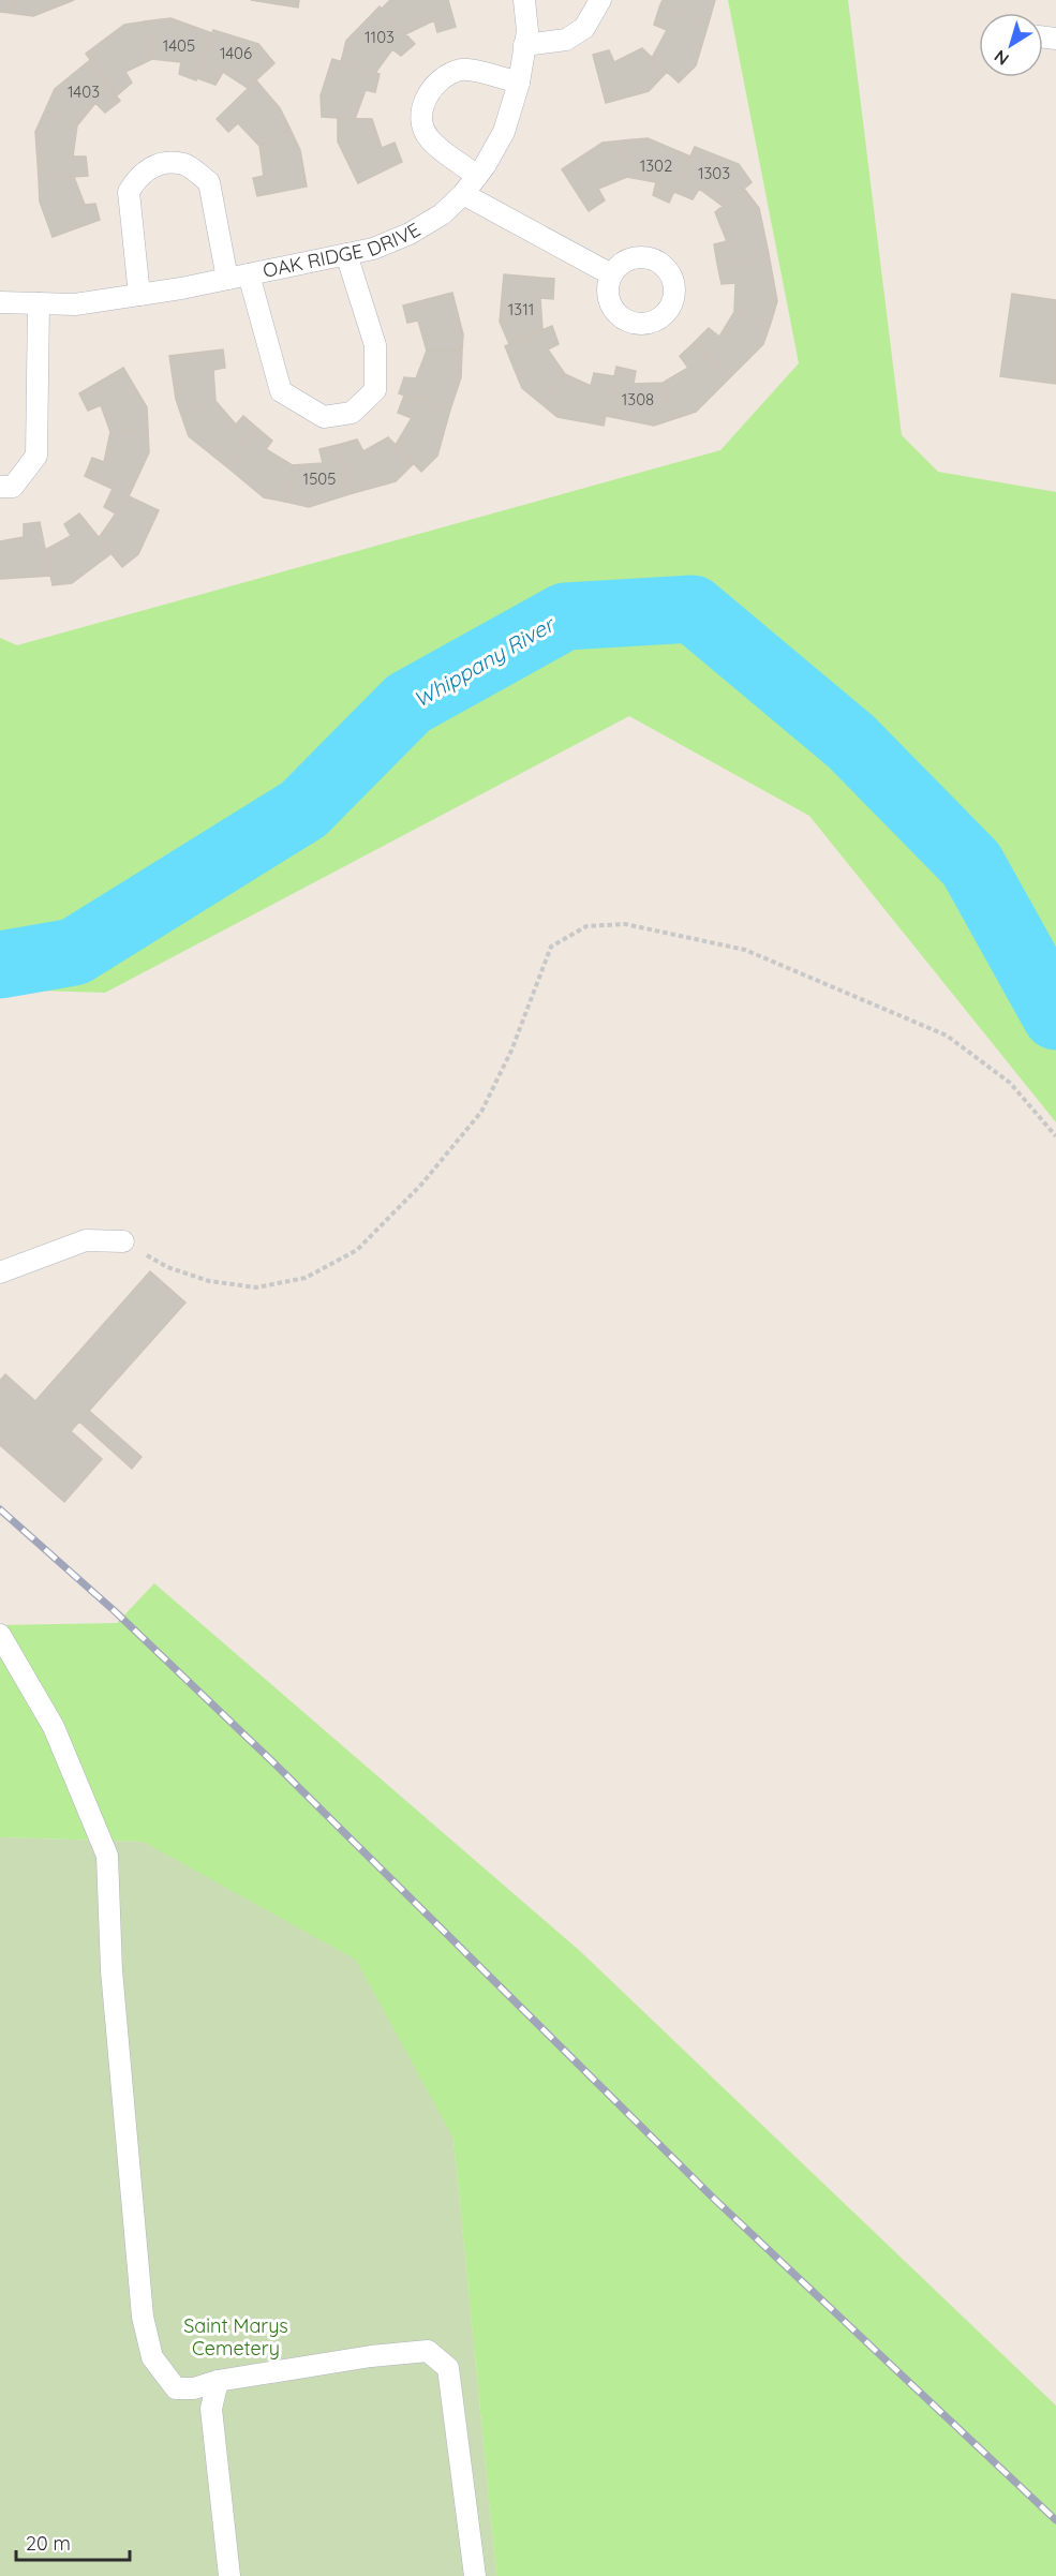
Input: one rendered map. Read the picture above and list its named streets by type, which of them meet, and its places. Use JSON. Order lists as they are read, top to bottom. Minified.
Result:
{"streets":{"lane":["OAK RIDGE DRIVE"]},"water":["Whippany River"],"parks":["Saint Marys Cemetery"],"house_numbers":["1103","1405","1406","1403","1302","1303","1311","1308","1505"],"scale_bar":"20 m","north":"bottom left"}
